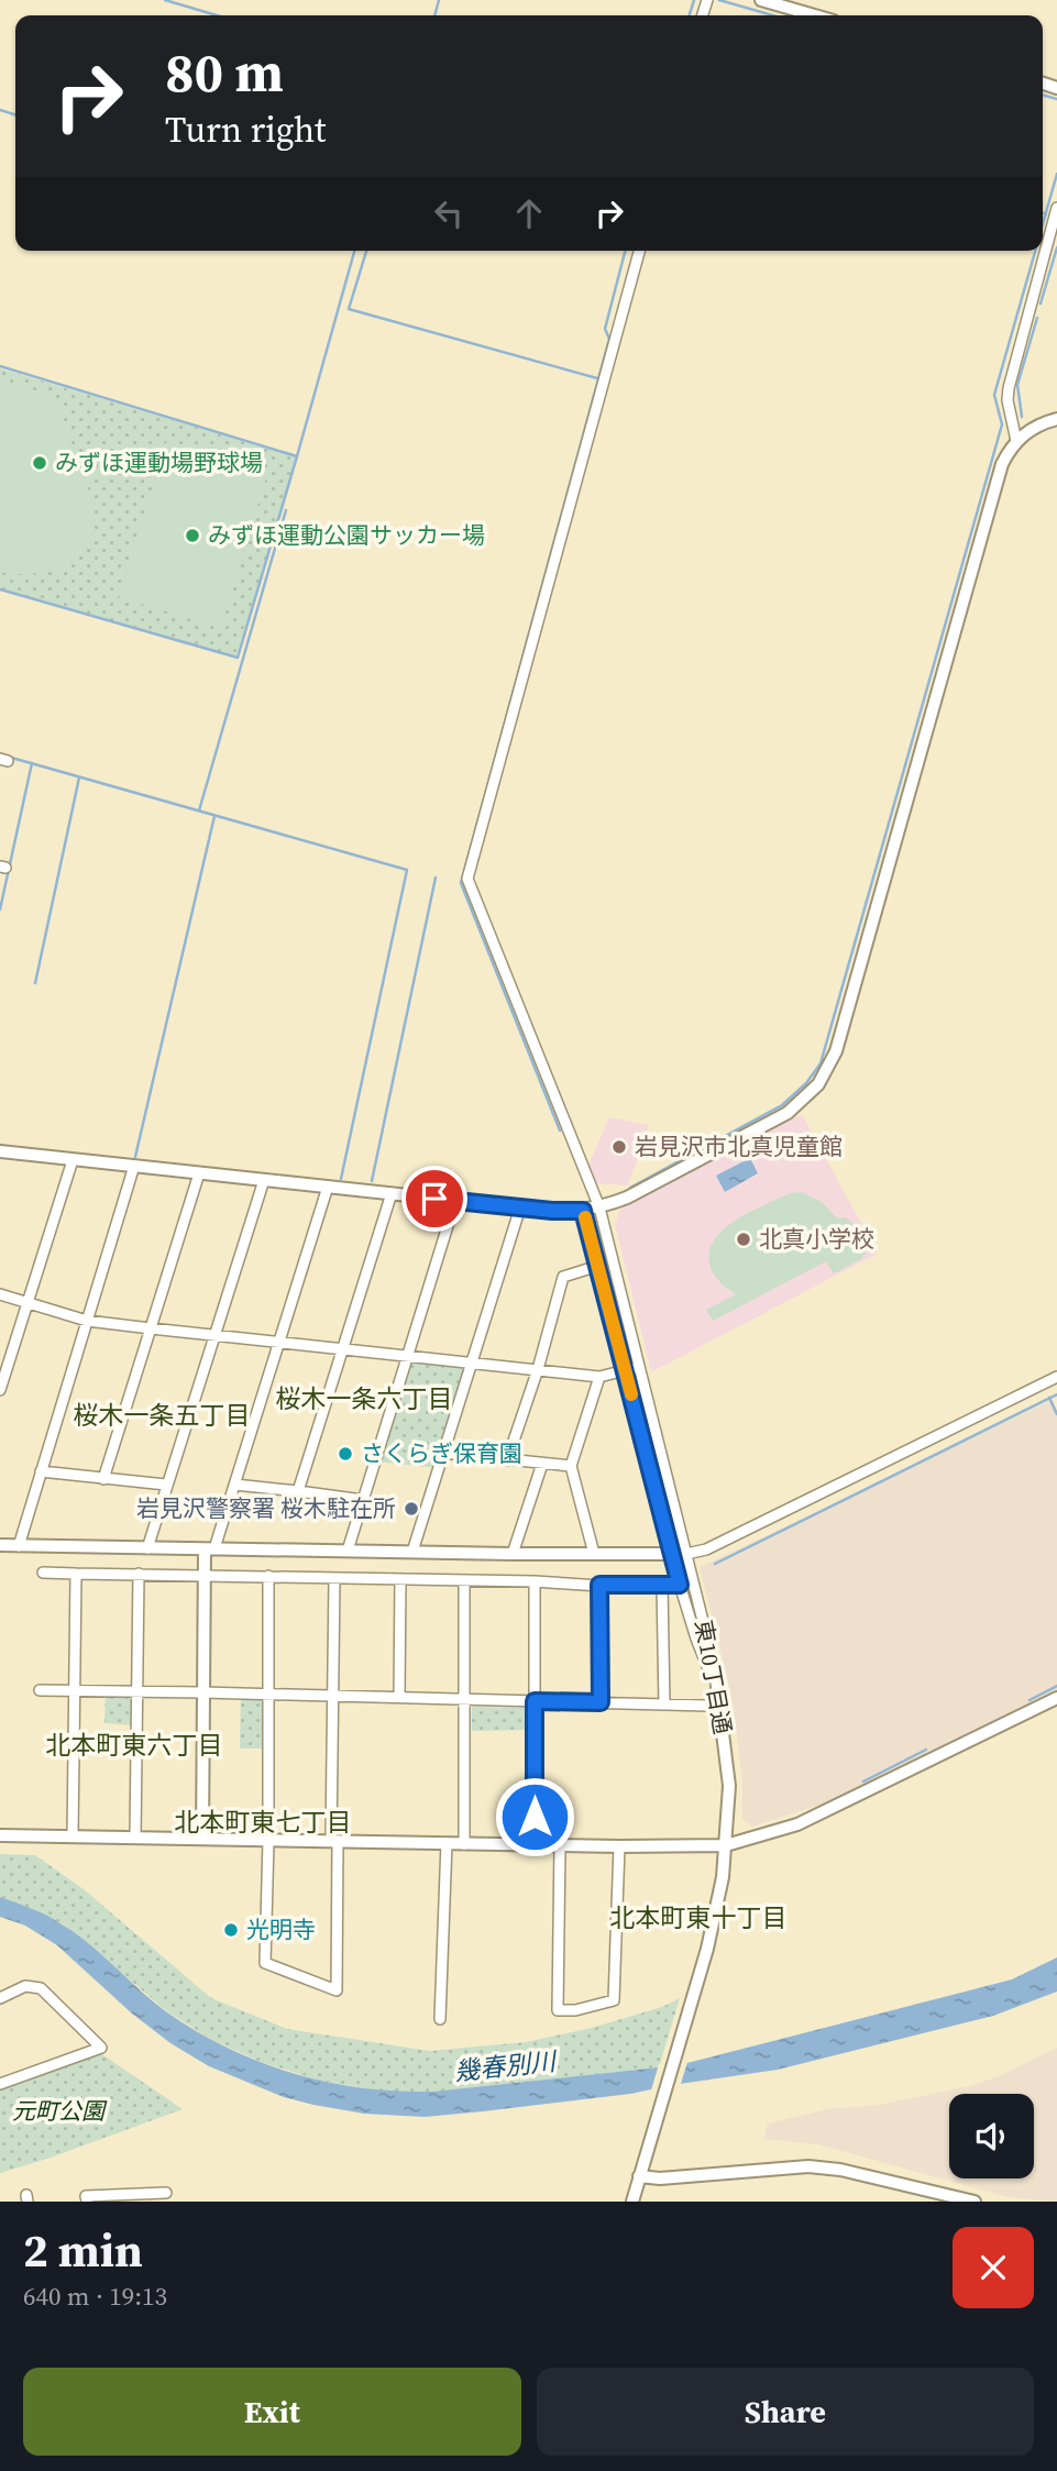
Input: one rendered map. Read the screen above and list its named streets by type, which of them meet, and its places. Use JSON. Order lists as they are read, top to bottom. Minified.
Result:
{"streets":{"street":["東10丁目通"]},"districts":["桜木一条六丁目","桜木一条五丁目","北本町東六丁目","北本町東七丁目","北本町東十丁目"],"water":["幾春別川"],"parks":["元町公園"],"places":["みずほ運動場野球場","みずほ運動公園サッカー場","岩見沢市北真児童館","北真小学校","さくらぎ保育園","岩見沢警察署 桜木駐在所","光明寺"],"page":{"turn":["80 m","Turn right"],"heading":["2 min","640 m · 19:13"],"buttons":["Exit","Share"]}}
